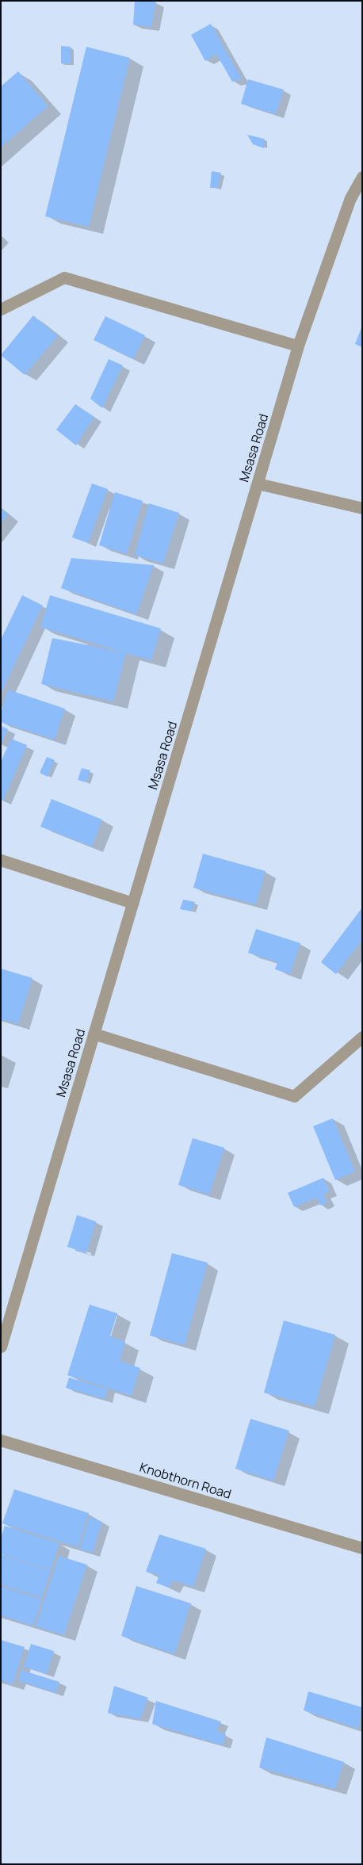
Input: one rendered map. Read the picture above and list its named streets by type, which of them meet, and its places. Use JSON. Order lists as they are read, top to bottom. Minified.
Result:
{"streets":{"street":["Msasa Road","Knobthorn Road"]}}
